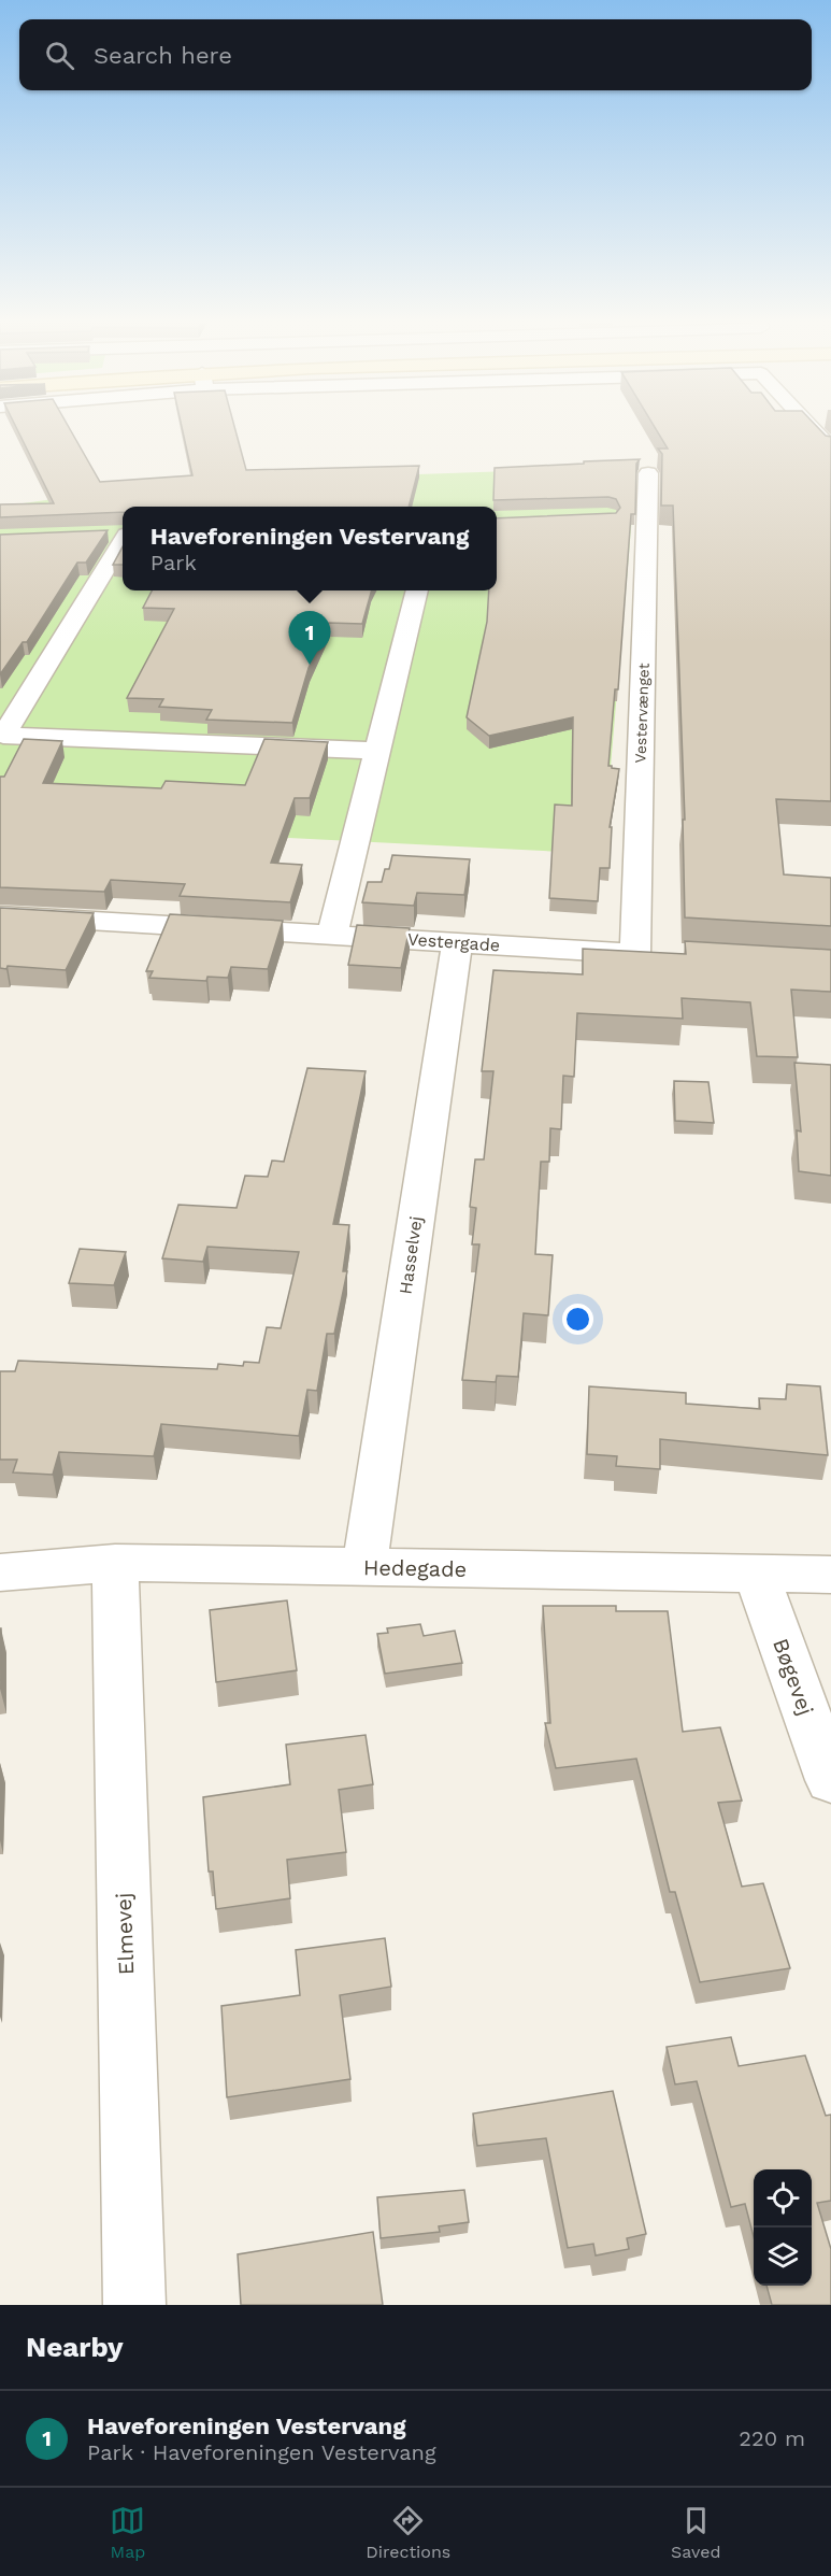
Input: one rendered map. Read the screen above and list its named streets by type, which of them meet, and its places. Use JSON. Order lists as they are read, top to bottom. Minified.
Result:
{"streets":{"street":["Vestervænget","Vestergade","Hasselvej","Hedegade","Bøgevej","Elmevej"]},"crossings":[["Vestervænget","Vestergade"],["Vestergade","Hasselvej"],["Hasselvej","Hedegade"],["Hedegade","Bøgevej"],["Hedegade","Elmevej"]],"page":{"search":"Search here","popup":["Haveforeningen Vestervang","Park"],"pins":"1","heading":"Nearby","list":[{"mark":"1","name":"Haveforeningen Vestervang","note":"Park · Haveforeningen Vestervang","value":"220 m"}],"nav":["Map","Directions","Saved"]}}
